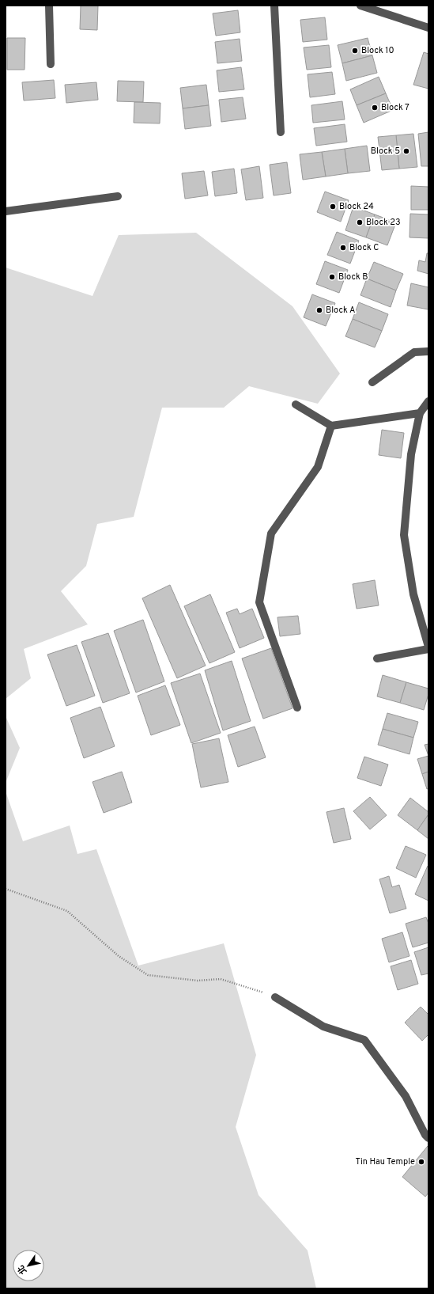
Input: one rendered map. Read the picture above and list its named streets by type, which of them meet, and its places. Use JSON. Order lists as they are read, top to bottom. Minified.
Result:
{"places":["Block 10","Block 7","Block 5","Block 24","Block 23","Block C","Block B","Block A","Tin Hau Temple"],"north":"bottom left"}
